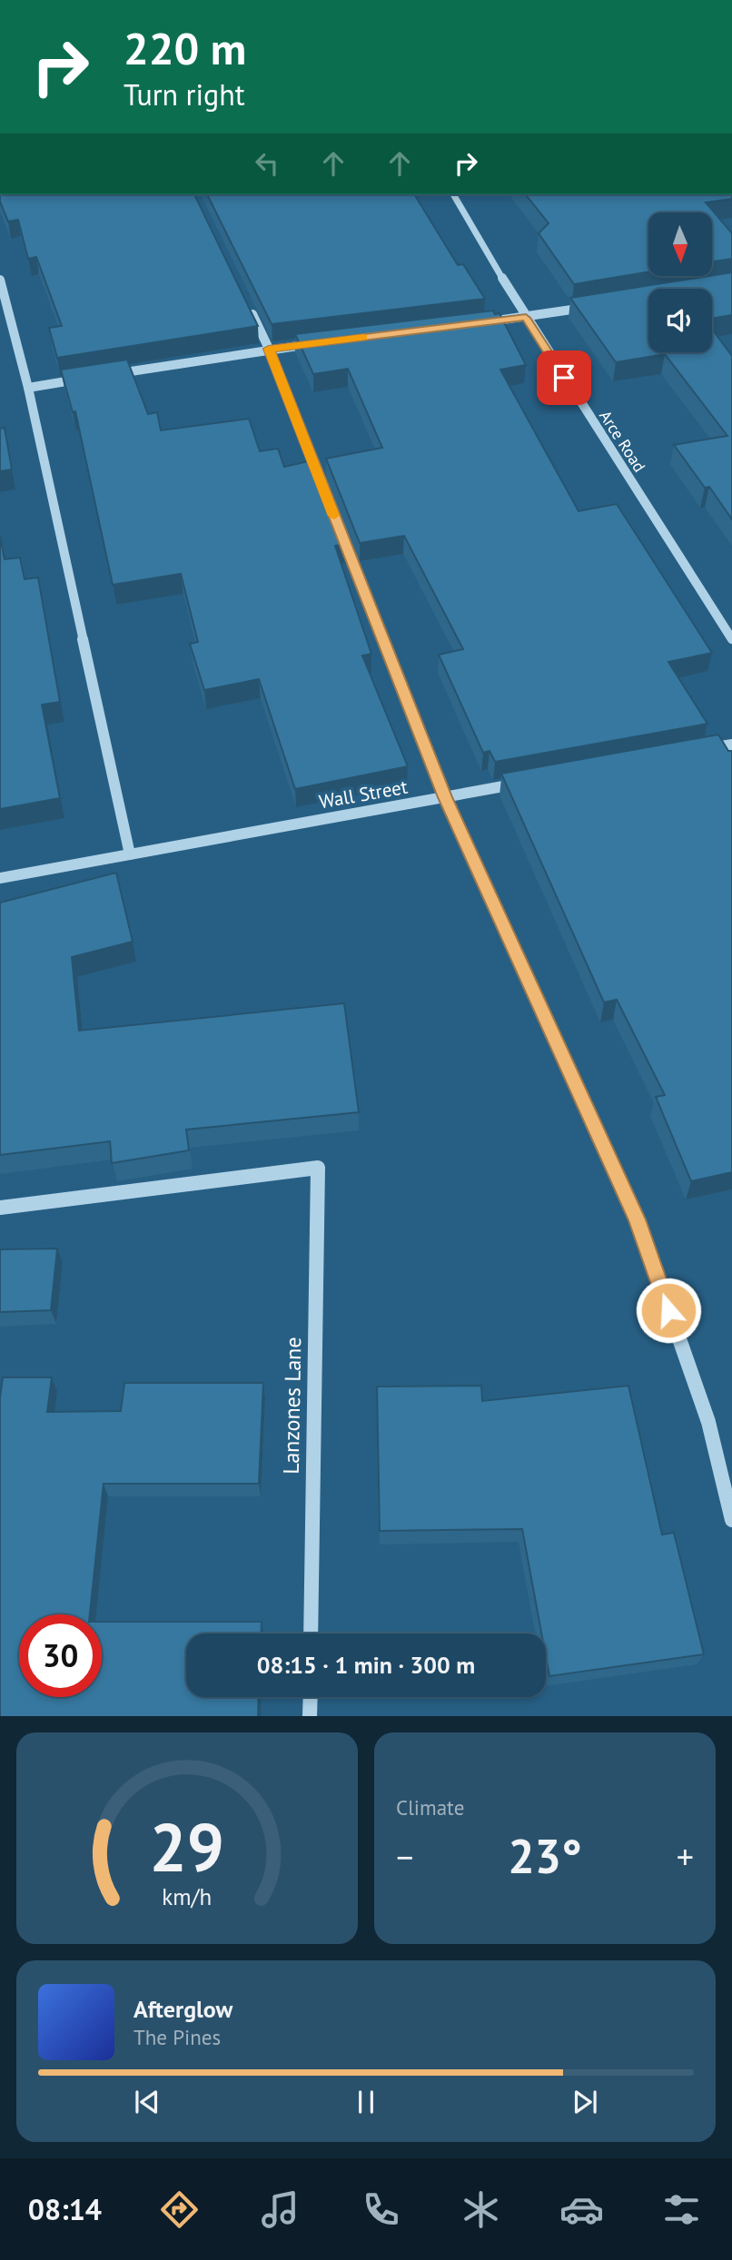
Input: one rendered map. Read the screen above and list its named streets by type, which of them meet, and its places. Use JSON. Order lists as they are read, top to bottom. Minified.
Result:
{"streets":{"street":["Arce Road","Wall Street","Lanzones Lane"]},"north":"bottom","page":{"turn":["220 m","Turn right"],"limit":"30","trip":"08:15 · 1 min · 300 m","tile":"Climate","heat":["−","23°","+"],"song":["Afterglow","The Pines"],"tabs":"08:14","gauge":["29","km/h"]}}
